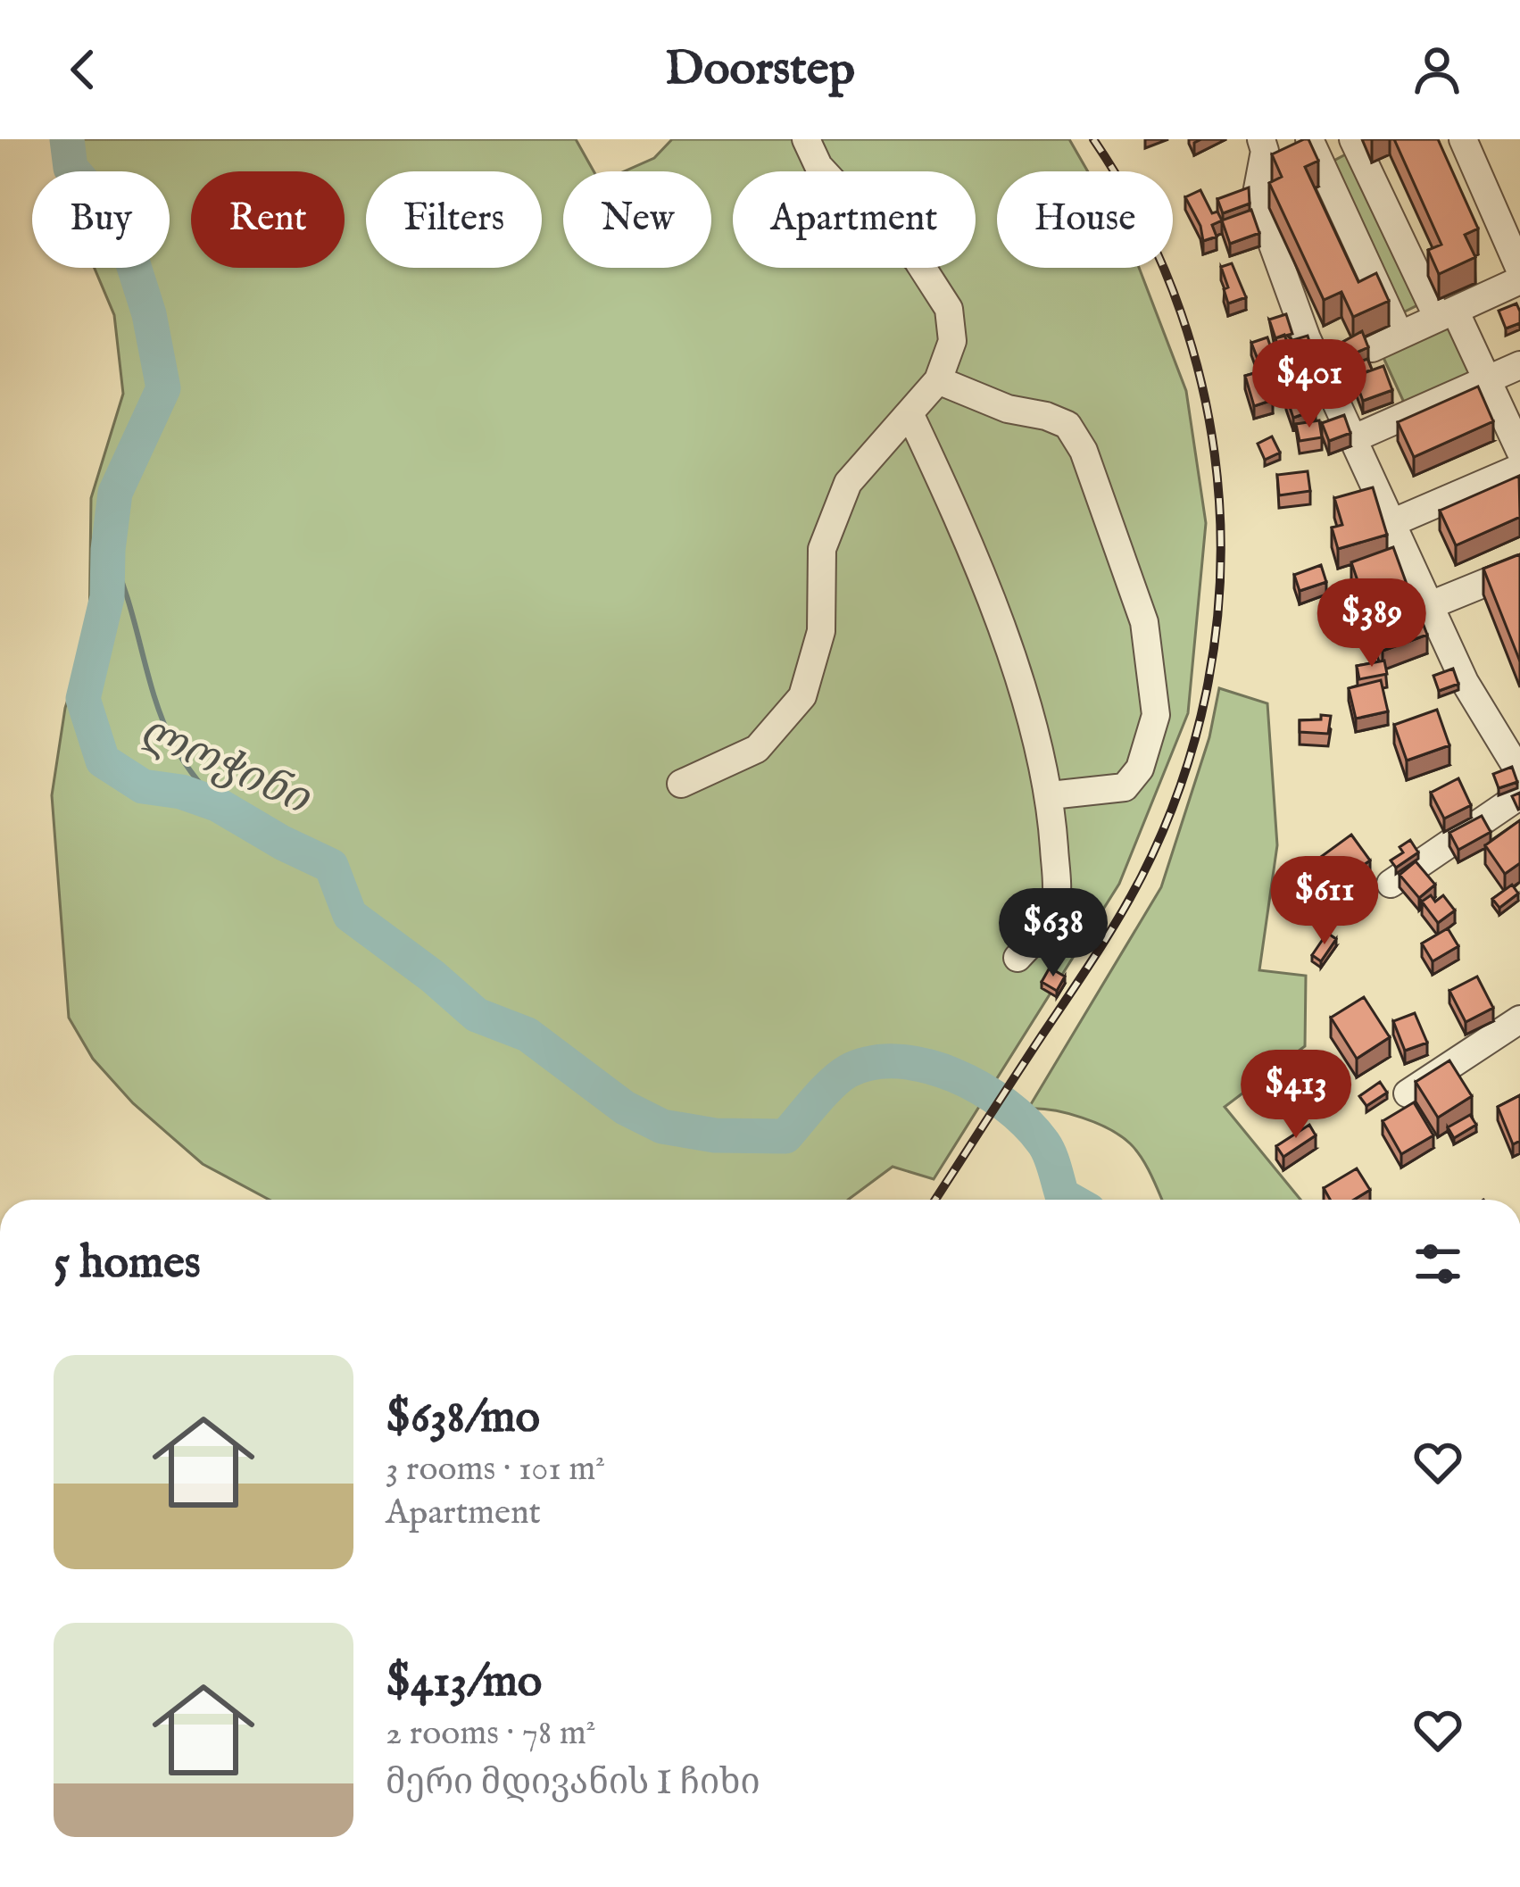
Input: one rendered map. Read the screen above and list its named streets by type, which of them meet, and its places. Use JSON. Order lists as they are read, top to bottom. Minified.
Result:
{"water":["ლოჭინი"],"page":{"header":"Doorstep","chip":["Buy","Rent","Filters","New","Apartment","House"],"price":["$401","$389","$611","$638","$413"],"heading":"5 homes","list":[{"name":"$638/mo","note":"3 rooms · 101 m² · Apartment"},{"name":"$413/mo","note":"2 rooms · 78 m² · მერი მდივანის I ჩიხი"}]}}
